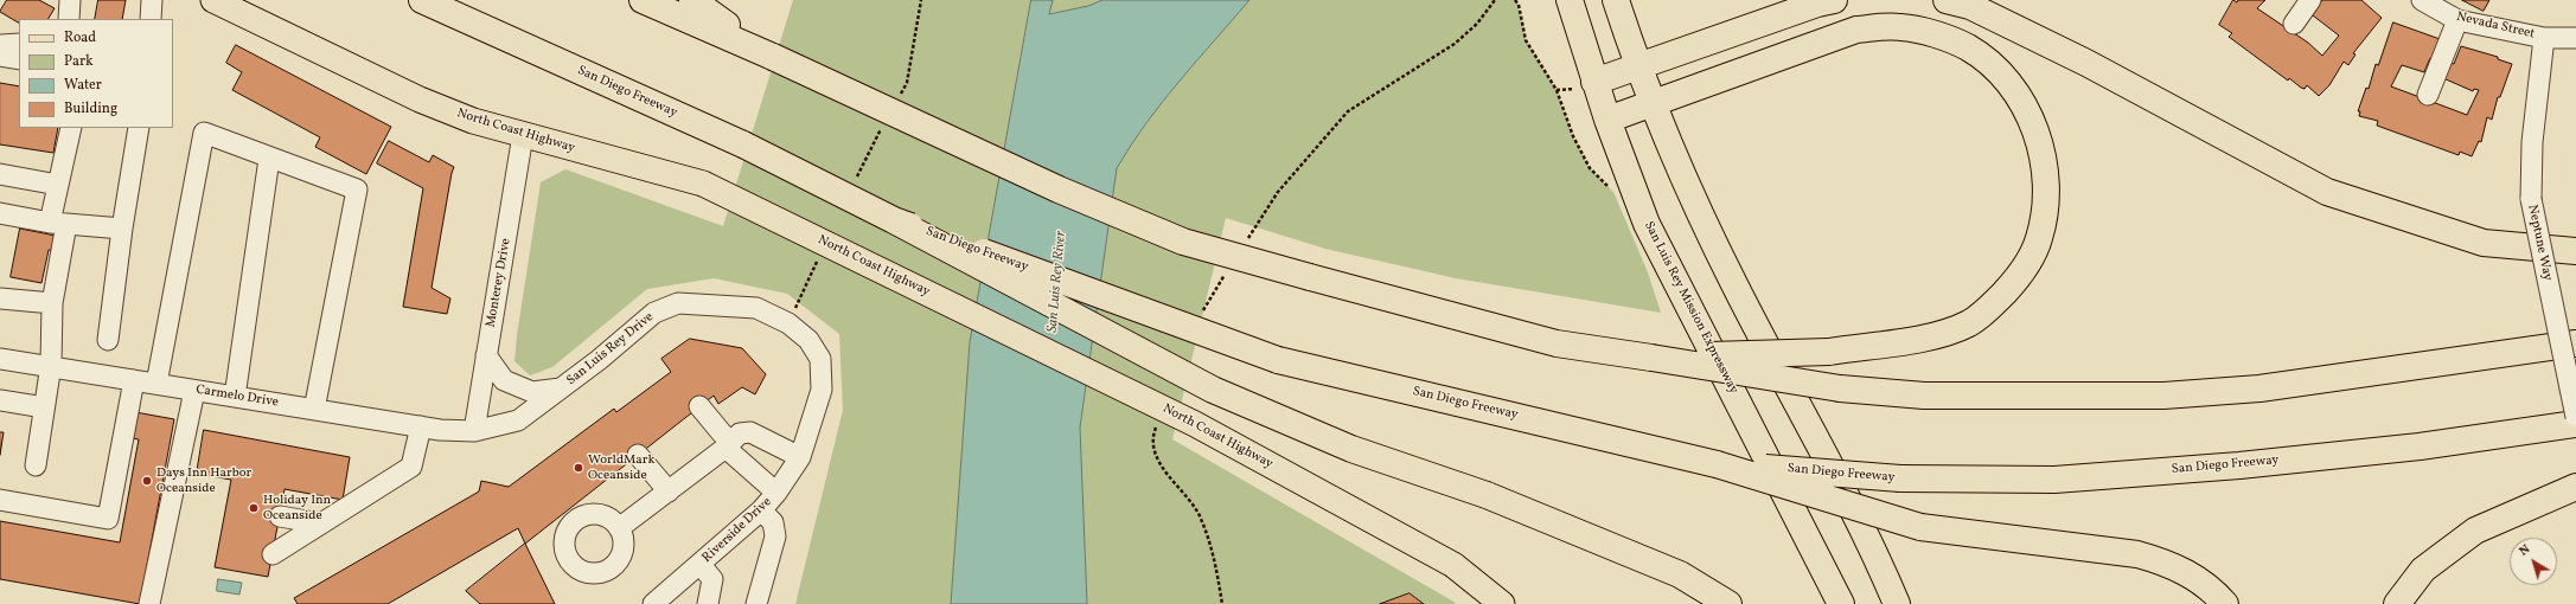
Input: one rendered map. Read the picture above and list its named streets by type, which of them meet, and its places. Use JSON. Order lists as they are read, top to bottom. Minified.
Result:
{"streets":{"highway":["San Diego Freeway","San Luis Rey Mission Expressway"],"main road":["North Coast Highway"],"street":["Nevada Street","Neptune Way","Monterey Drive","San Luis Rey Drive","Carmelo Drive","Riverside Drive"]},"crossings":[["Nevada Street","Neptune Way"],["North Coast Highway","Monterey Drive"],["Monterey Drive","San Luis Rey Drive"],["Monterey Drive","Carmelo Drive"],["San Luis Rey Drive","Carmelo Drive"],["San Luis Rey Drive","Riverside Drive"]],"water":["San Luis Rey River"],"places":["WorldMark Oceanside","Days Inn Harbor Oceanside","Holiday Inn Oceanside"],"legend":["Road","Park","Water","Building"],"north":"top left"}
